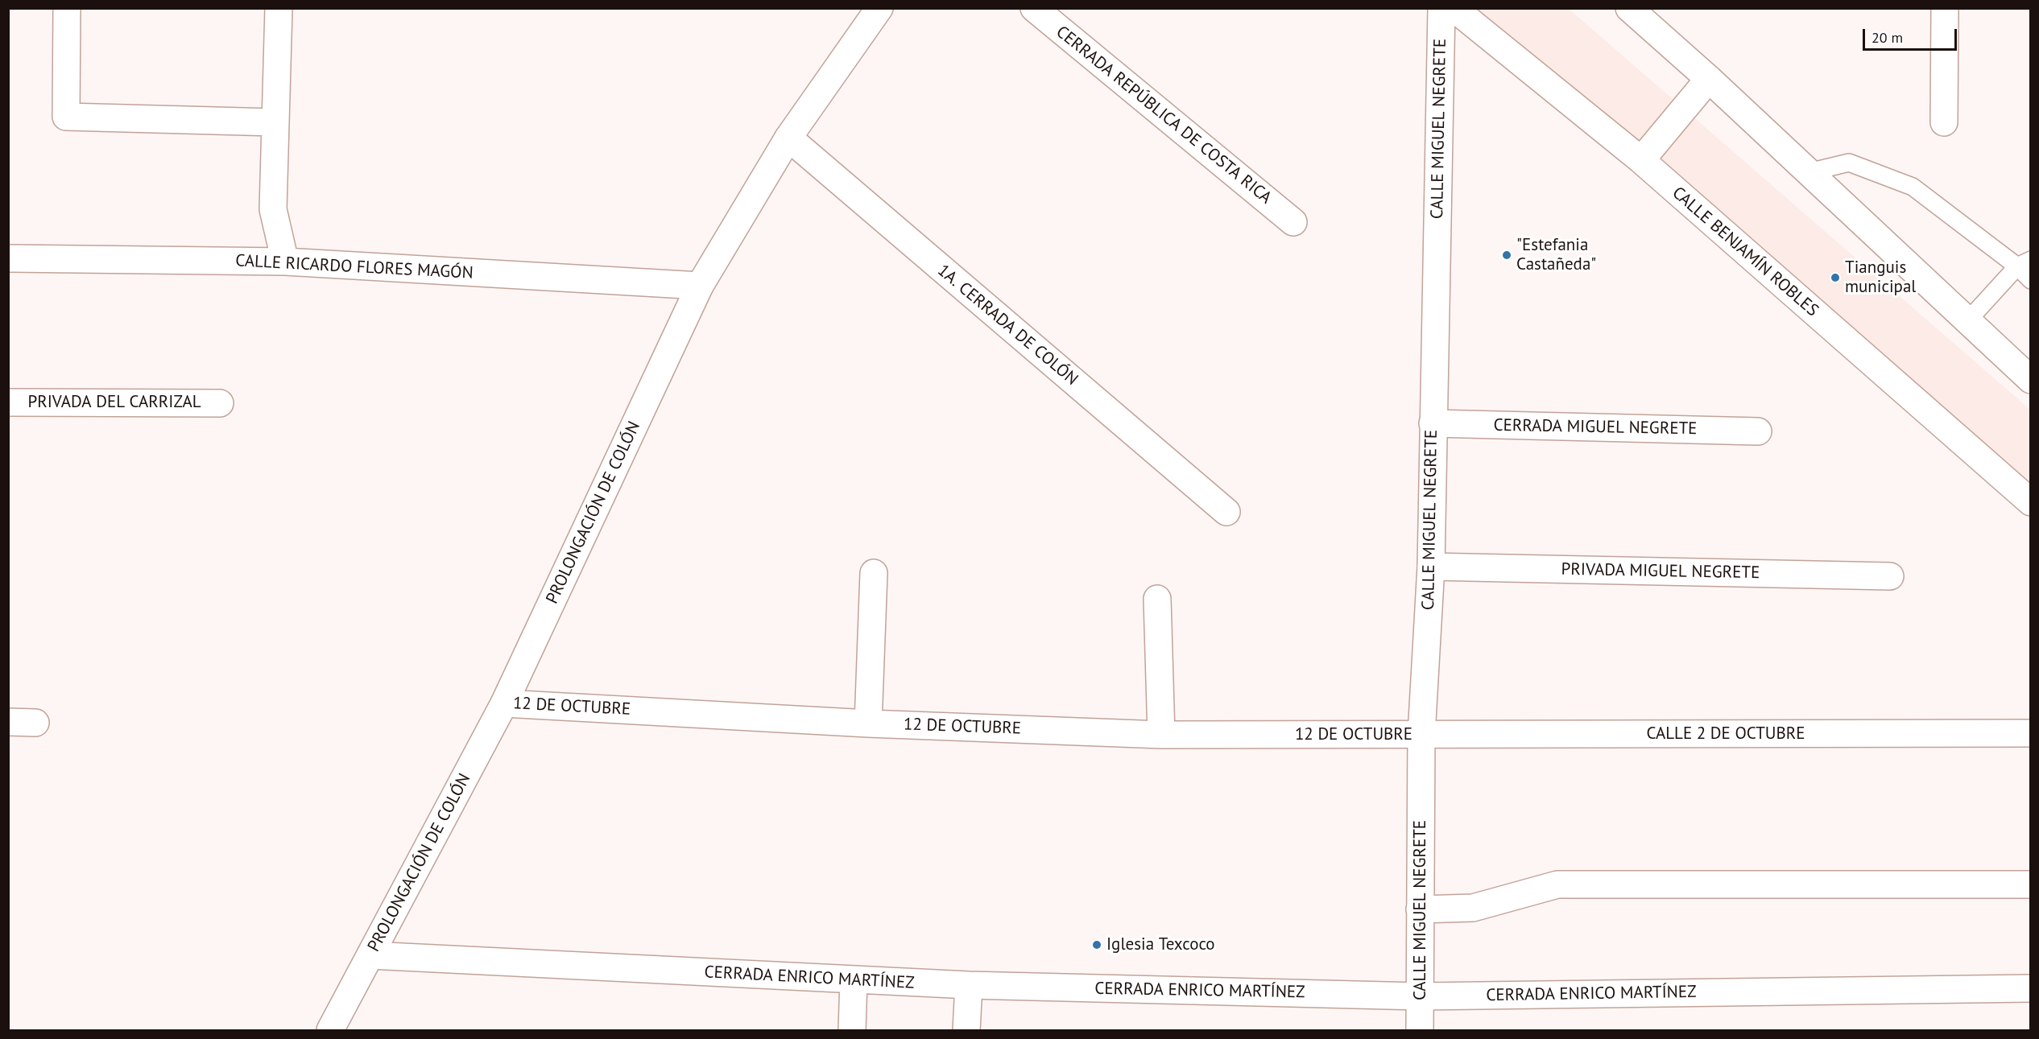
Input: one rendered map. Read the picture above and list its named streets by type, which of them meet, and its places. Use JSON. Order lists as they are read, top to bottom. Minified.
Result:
{"streets":{"street":["CERRADA REPÚBLICA DE COSTA RICA","CALLE MIGUEL NEGRETE","CALLE BENJAMÍN ROBLES","CALLE RICARDO FLORES MAGÓN","1A. CERRADA DE COLÓN","PRIVADA DEL CARRIZAL","CERRADA MIGUEL NEGRETE","PROLONGACIÓN DE COLÓN","PRIVADA MIGUEL NEGRETE","12 DE OCTUBRE","CALLE 2 DE OCTUBRE","CERRADA ENRICO MARTÍNEZ"]},"crossings":[["CALLE MIGUEL NEGRETE","CERRADA MIGUEL NEGRETE"],["CALLE MIGUEL NEGRETE","PRIVADA MIGUEL NEGRETE"],["CALLE MIGUEL NEGRETE","12 DE OCTUBRE"],["CALLE MIGUEL NEGRETE","CALLE 2 DE OCTUBRE"],["CALLE MIGUEL NEGRETE","CERRADA ENRICO MARTÍNEZ"],["CALLE RICARDO FLORES MAGÓN","PROLONGACIÓN DE COLÓN"],["1A. CERRADA DE COLÓN","PROLONGACIÓN DE COLÓN"],["PROLONGACIÓN DE COLÓN","12 DE OCTUBRE"],["PROLONGACIÓN DE COLÓN","CERRADA ENRICO MARTÍNEZ"],["12 DE OCTUBRE","CALLE 2 DE OCTUBRE"]],"places":["\"Estefania Castañeda\"","Tianguis municipal","Iglesia Texcoco"],"scale_bar":"20 m"}
